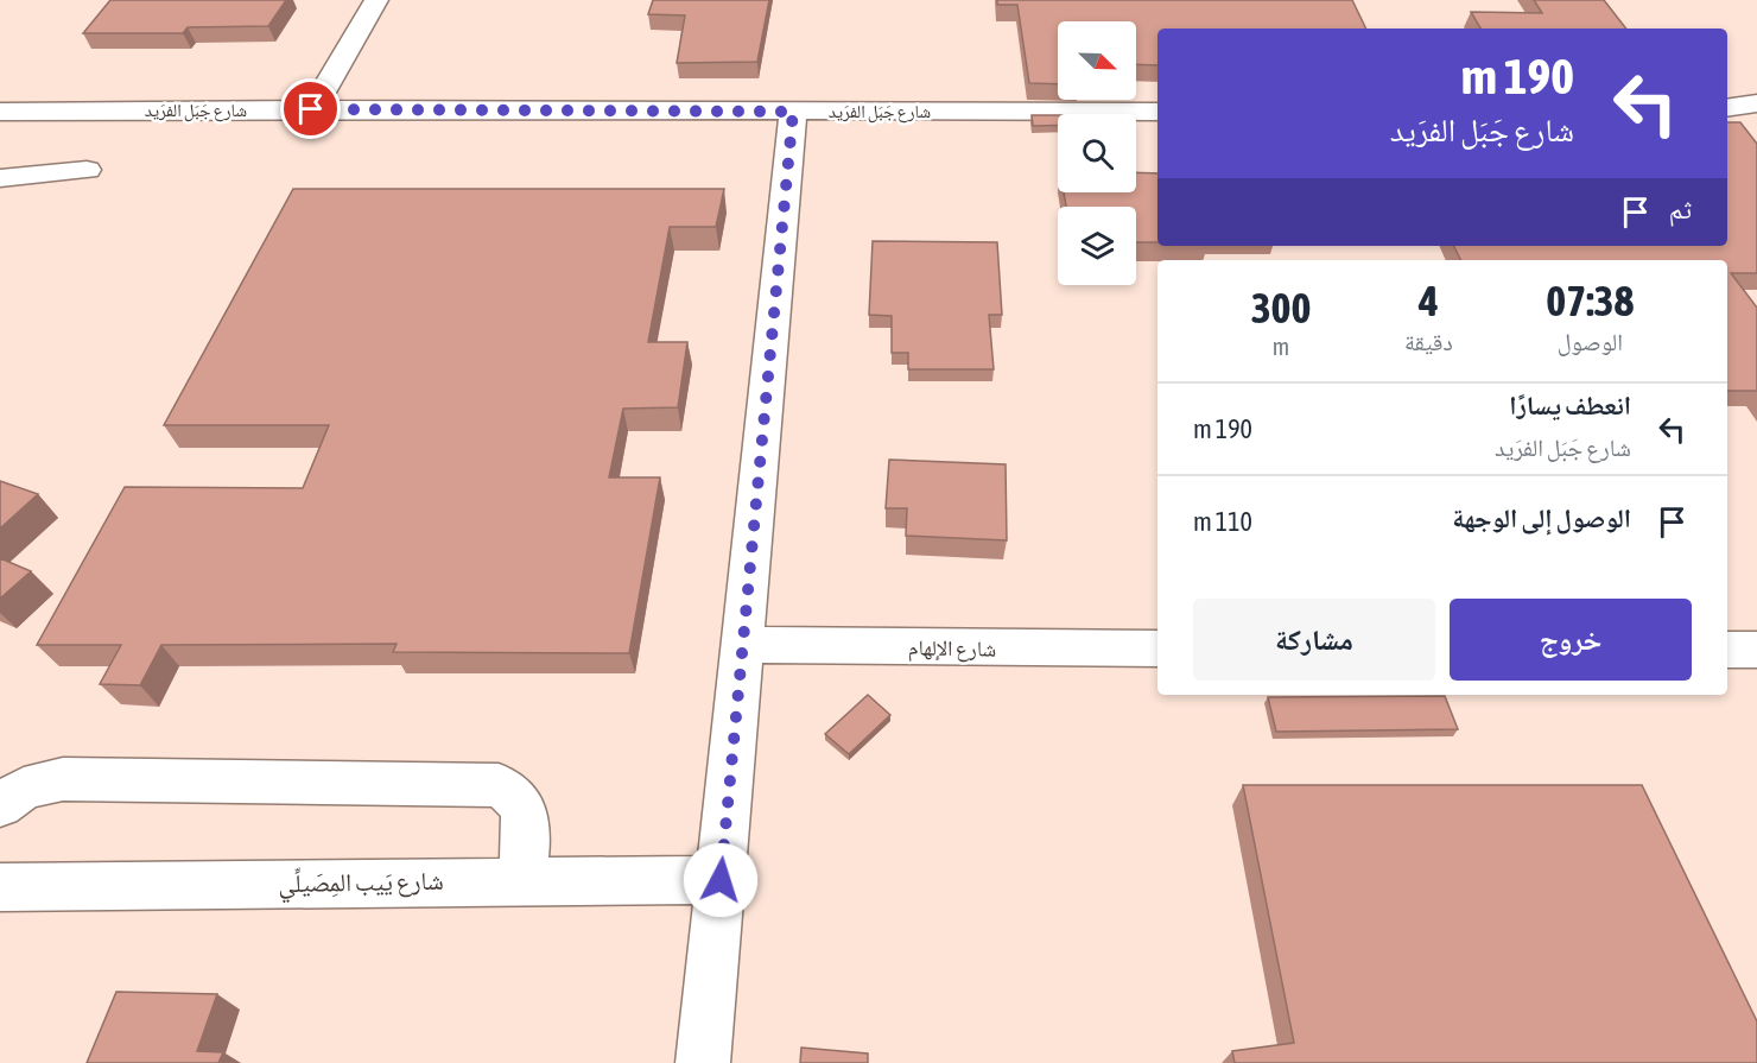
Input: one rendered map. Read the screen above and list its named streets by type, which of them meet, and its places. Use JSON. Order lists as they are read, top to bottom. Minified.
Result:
{"streets":{"street":["شارع جَبَل الفرَيد","شارع الإلهام","شارع يَيب المِصَيلِّي"]},"north":"bottom right","page":{"turn":["190 m","شارع جَبَل الفرَيد"],"then":"ثم","eta":["07:38","الوصول","4","دقيقة","300","m"],"list":[{"name":"انعطف يسارًا","note":"شارع جَبَل الفرَيد","value":"190 m"},{"name":"الوصول إلى الوجهة","value":"110 m"}],"buttons":["خروج","مشاركة"]}}
